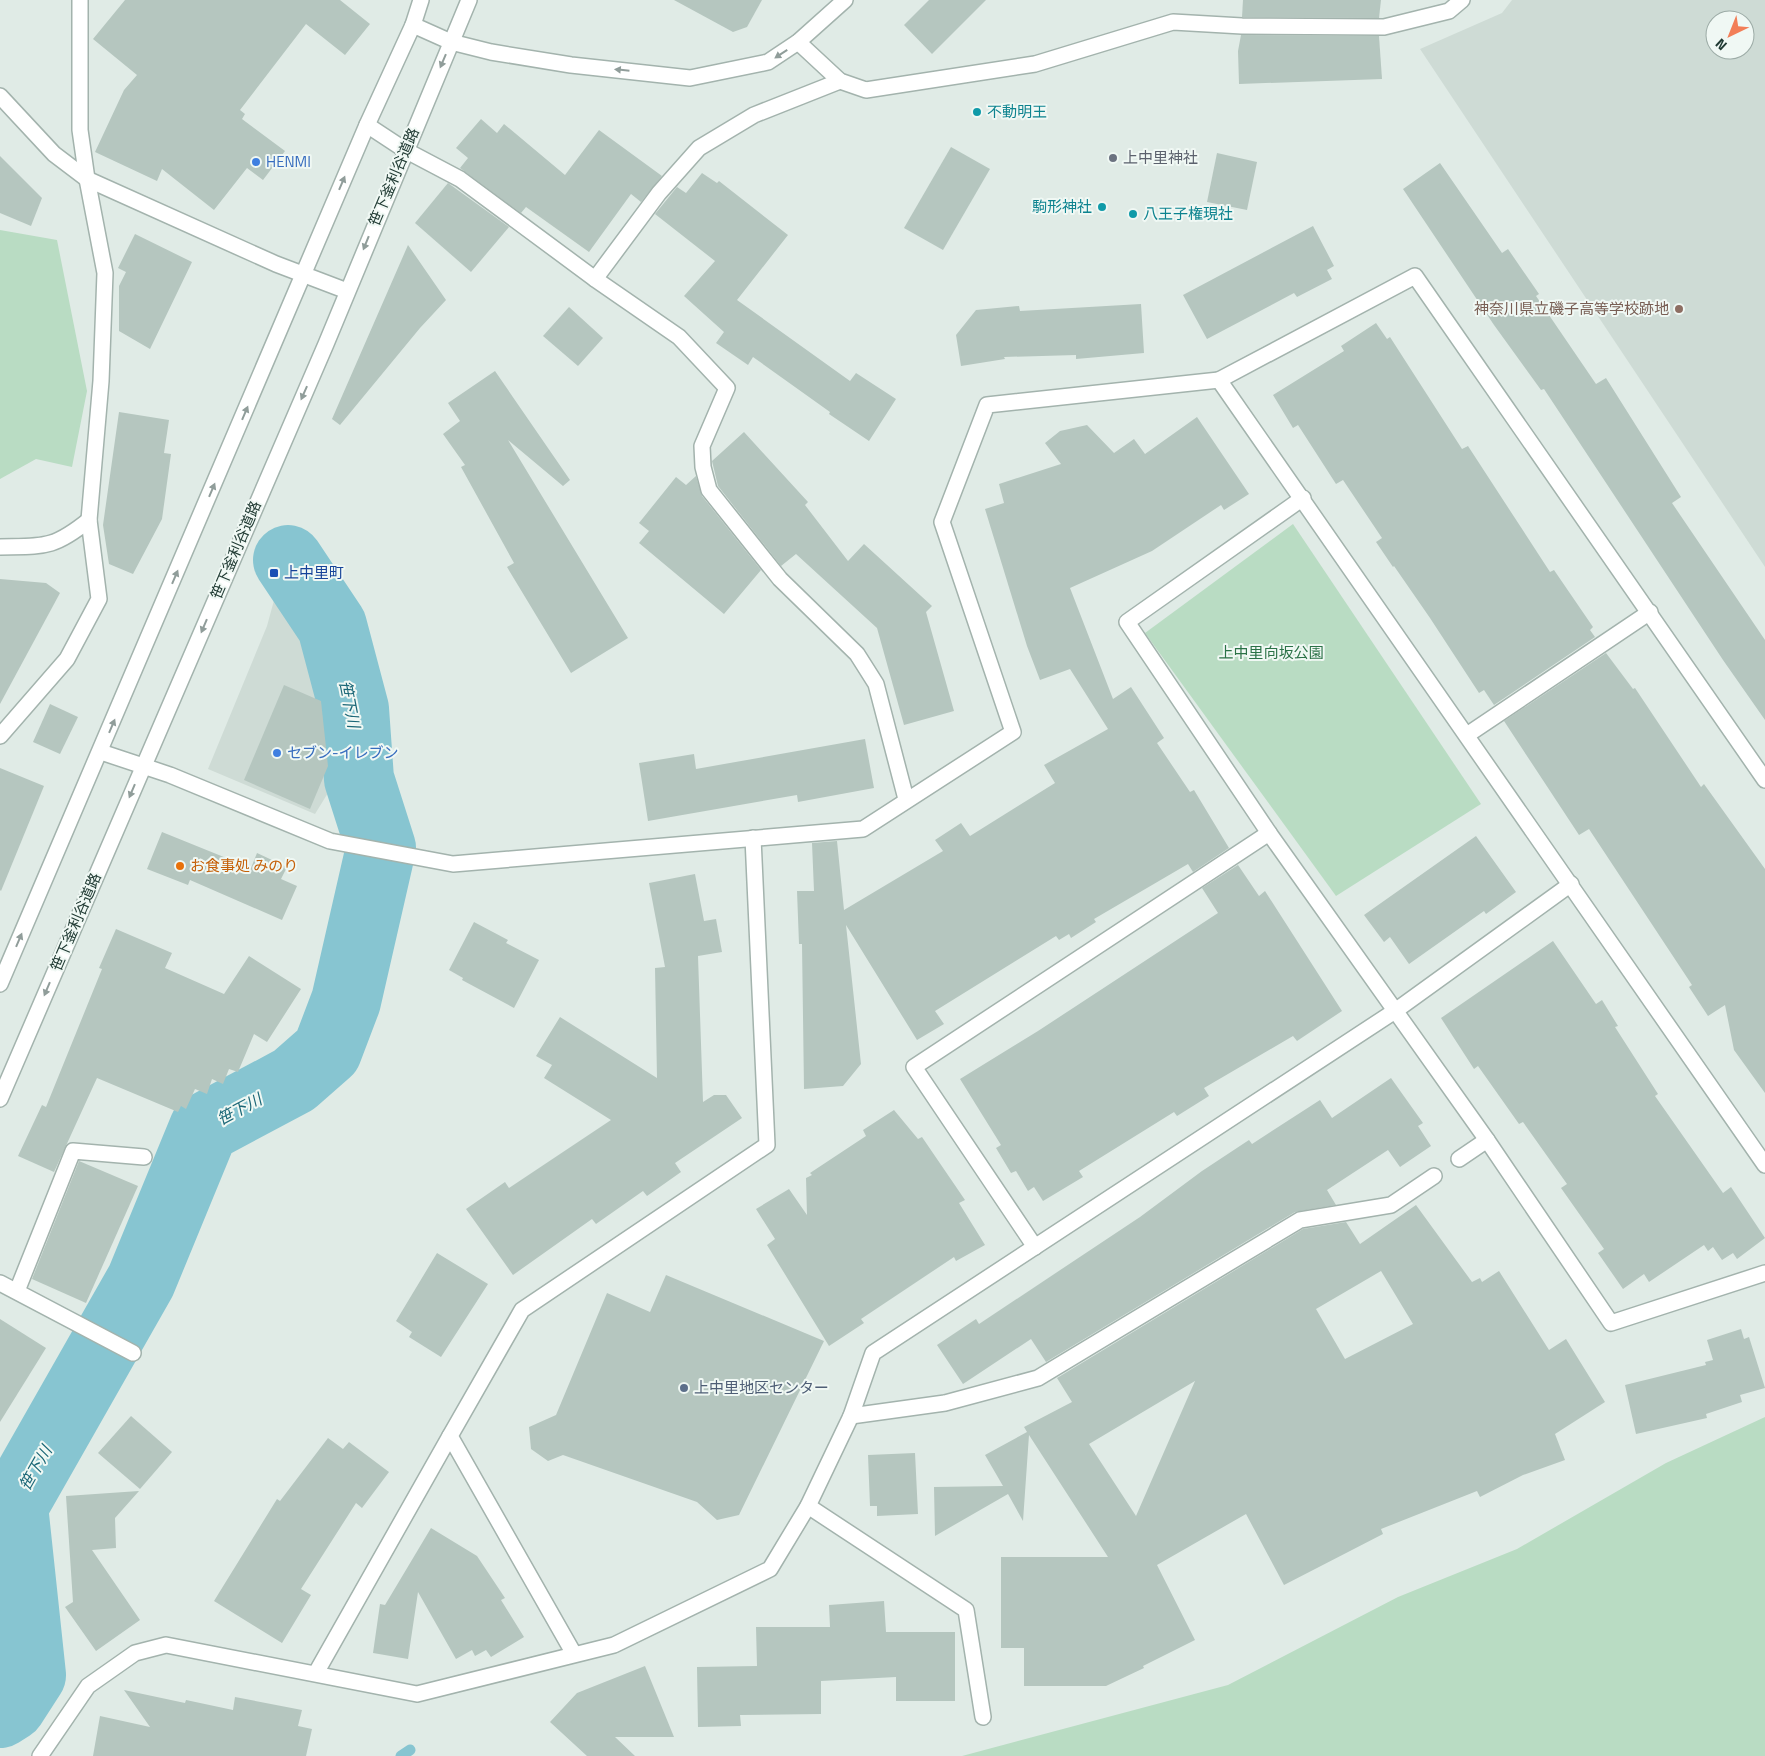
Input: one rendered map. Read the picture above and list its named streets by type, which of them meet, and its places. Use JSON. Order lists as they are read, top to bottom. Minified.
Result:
{"streets":{"street":["笹下釜利谷道路"]},"water":["笹下川"],"parks":["上中里向坂公園"],"places":{"other":["不動明王","上中里神社","HENMI","駒形神社","八王子権現社","神奈川県立磯子高等学校跡地","セブン-イレブン","お食事処 みのり","上中里地区センター"],"transit":["上中里町"]},"north":"bottom left"}
